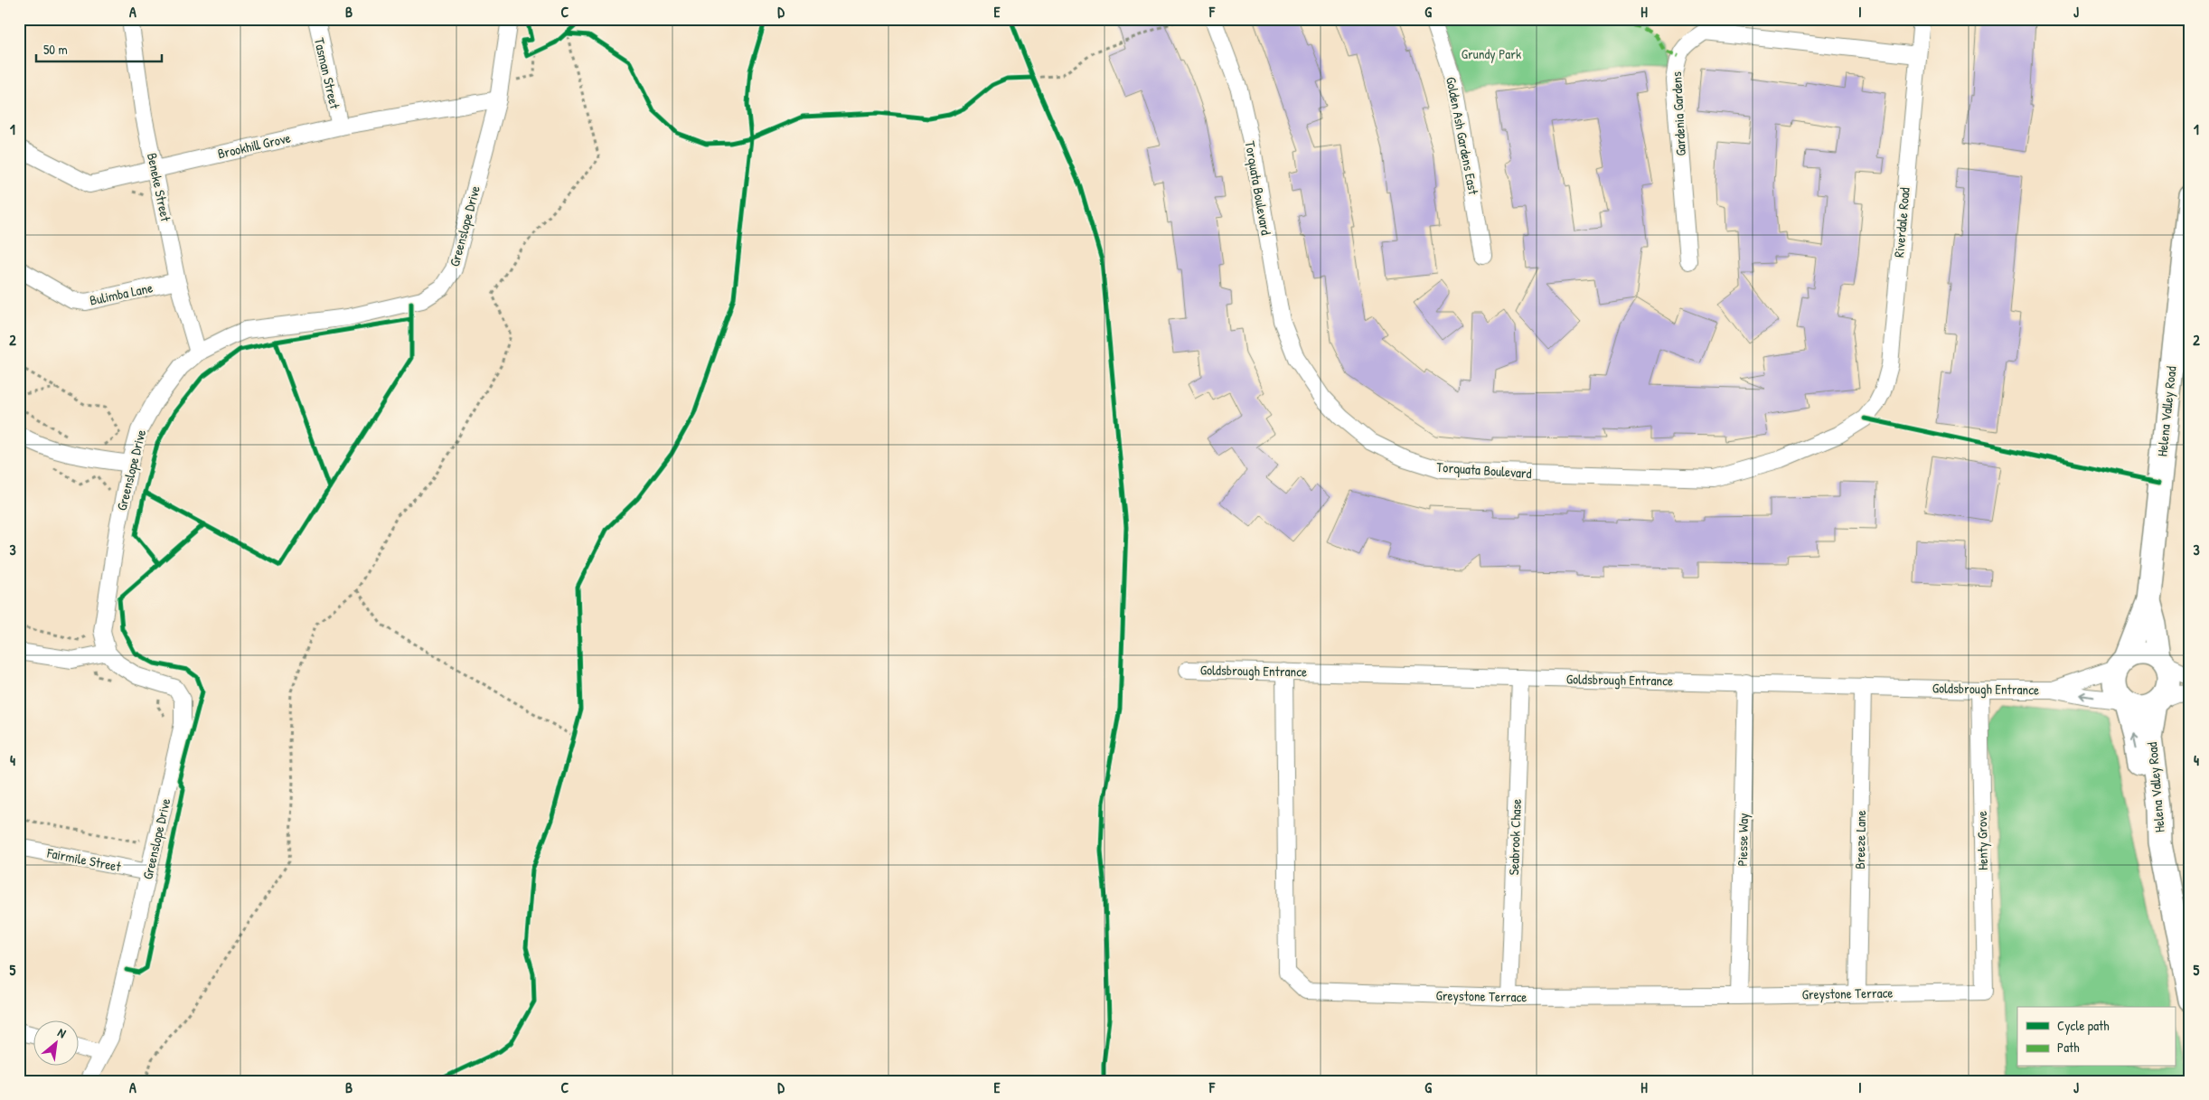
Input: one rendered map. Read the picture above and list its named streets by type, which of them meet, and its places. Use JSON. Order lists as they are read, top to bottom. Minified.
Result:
{"streets":{"street":["Tasman Street","Gardenia Gardens","Golden Ash Gardens East","Brookhill Grove","Beneke Street","Torquata Boulevard","Riverdale Road","Greenslope Drive","Bulimba Lane","Helena Valley Road","Goldsbrough Entrance","Seabrook Chase","Piesse Way","Breeze Lane","Henty Grove","Fairmile Street","Greystone Terrace"]},"crossings":[["Tasman Street","Brookhill Grove"],["Gardenia Gardens","Riverdale Road"],["Brookhill Grove","Beneke Street"],["Brookhill Grove","Greenslope Drive"],["Beneke Street","Greenslope Drive"],["Beneke Street","Bulimba Lane"],["Torquata Boulevard","Riverdale Road"],["Greenslope Drive","Fairmile Street"],["Helena Valley Road","Goldsbrough Entrance"],["Goldsbrough Entrance","Seabrook Chase"],["Goldsbrough Entrance","Piesse Way"],["Goldsbrough Entrance","Breeze Lane"],["Goldsbrough Entrance","Henty Grove"],["Goldsbrough Entrance","Greystone Terrace"],["Seabrook Chase","Greystone Terrace"],["Piesse Way","Greystone Terrace"],["Breeze Lane","Greystone Terrace"],["Henty Grove","Greystone Terrace"]],"parks":["Grundy Park"],"legend":["Cycle path","Path"],"scale_bar":"50 m","north":"top right","grid":{"columns":["A","B","C","D","E","F","G","H","I","J"],"rows":["1","2","3","4","5"]}}
